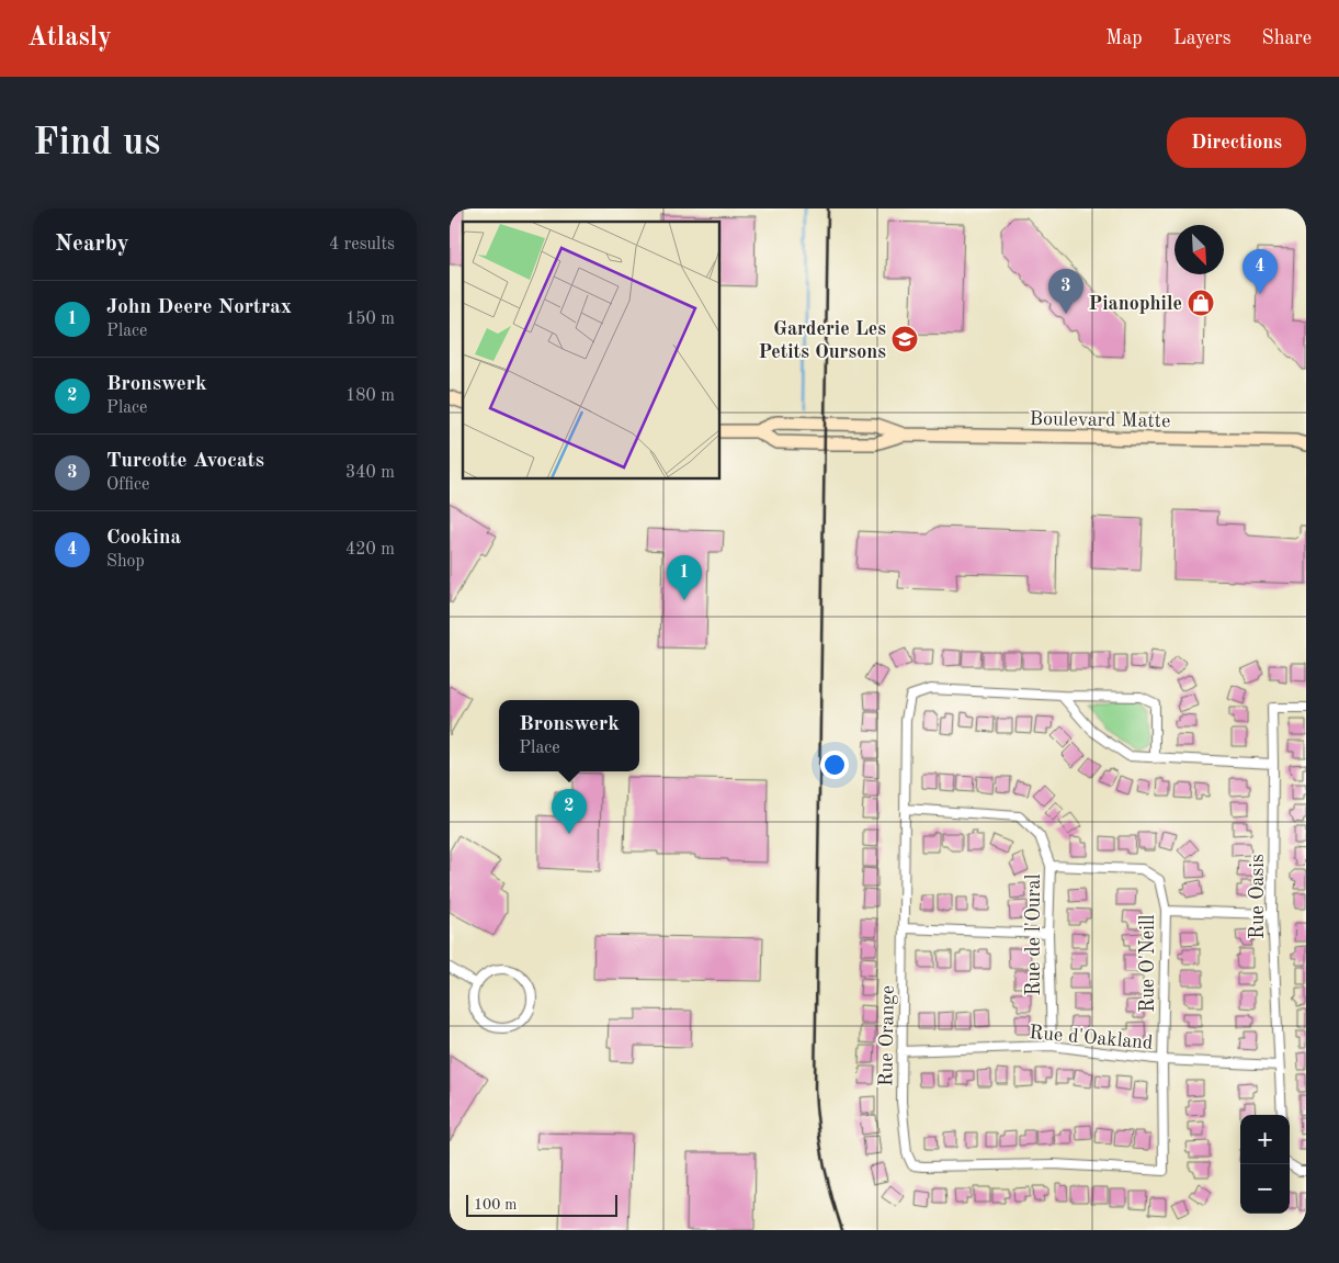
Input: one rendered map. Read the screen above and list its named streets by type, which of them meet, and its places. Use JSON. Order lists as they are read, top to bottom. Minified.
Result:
{"streets":{"main road":["Boulevard Matte"],"street":["Rue Oasis","Rue de l'Oural","Rue O'Neill","Rue Orange","Rue d'Oakland"]},"crossings":[["Rue Oasis","Rue d'Oakland"],["Rue de l'Oural","Rue O'Neill"],["Rue de l'Oural","Rue Orange"],["Rue de l'Oural","Rue d'Oakland"],["Rue O'Neill","Rue Orange"],["Rue O'Neill","Rue d'Oakland"],["Rue Orange","Rue d'Oakland"]],"places":{"shop":["Pianophile"],"school or university":["Garderie Les Petits Oursons"]},"scale_bar":"100 m","north":"bottom right","page":{"header":"Atlasly","nav":["Map","Layers","Share"],"buttons":"Directions","title":"Find us","heading":["Nearby","4 results"],"pins":["4","3","1","2"],"list":[{"mark":"1","name":"John Deere Nortrax","note":"Place","value":"150 m"},{"mark":"2","name":"Bronswerk","note":"Place","value":"180 m"},{"mark":"3","name":"Turcotte Avocats","note":"Office","value":"340 m"},{"mark":"4","name":"Cookina","note":"Shop","value":"420 m"}],"popup":["Bronswerk","Place"],"map_buttons":["+","−"],"scale":"100 m"}}
